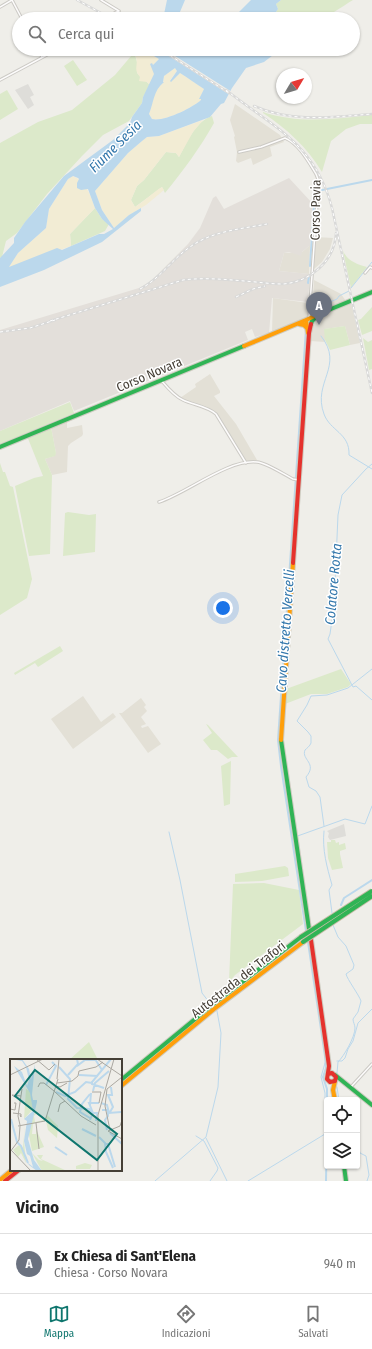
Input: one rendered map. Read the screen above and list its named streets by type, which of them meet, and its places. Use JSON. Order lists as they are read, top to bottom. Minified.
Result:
{"streets":{"main road":["Corso Novara","Autostrada dei Trafori"],"street":["Corso Pavia"]},"crossings":[["Corso Pavia","Corso Novara"]],"water":["Fiume Sesia","Colatore Rotta","Cavo distretto Vercelli"],"north":"top right","page":{"search":"Cerca qui","pins":"A","heading":"Vicino","list":[{"mark":"A","name":"Ex Chiesa di Sant'Elena","note":"Chiesa · Corso Novara","value":"940 m"}],"nav":["Mappa","Indicazioni","Salvati"]}}
